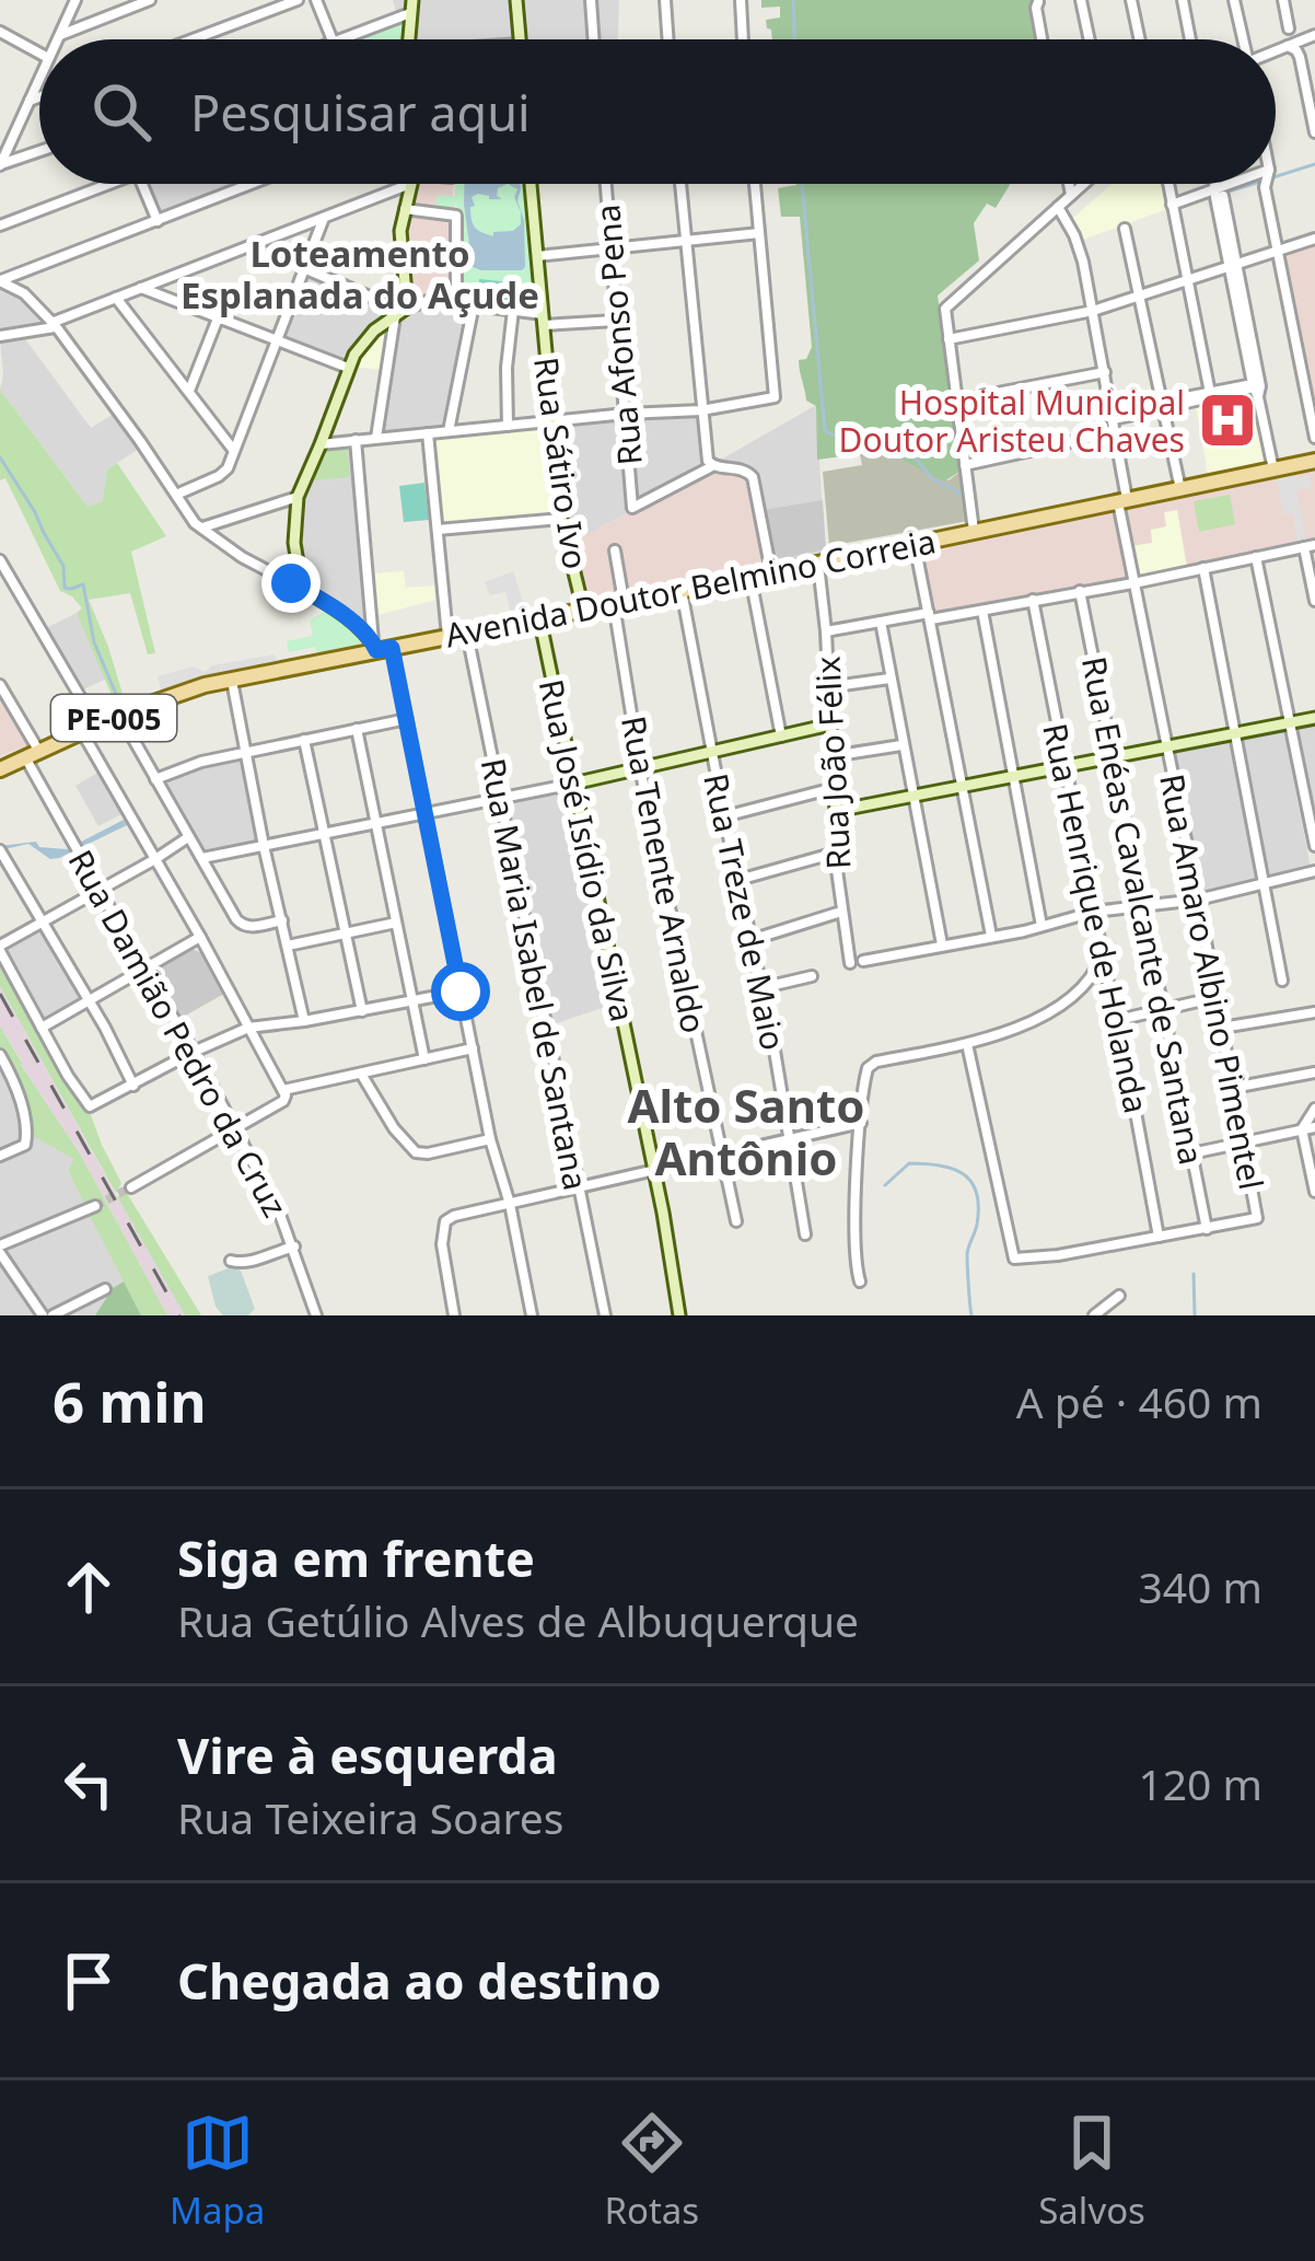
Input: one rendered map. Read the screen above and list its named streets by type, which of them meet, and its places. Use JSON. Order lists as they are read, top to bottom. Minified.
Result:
{"streets":{"main road":["Avenida Doutor Belmino Correia","PE-005"],"street":["Rua Afonso Pena","Rua Sátiro Ivo","Rua João Félix","Rua José Isídio da Silva","Rua Tenente Arnaldo","Rua Enéas Cavalcante de Santana","Rua Treze de Maio","Rua Henrique de Holanda","Rua Maria Isabel de Santana","Rua Amaro Albino Pimentel","Rua Damião Pedro da Cruz"]},"crossings":[["Rua Sátiro Ivo","Avenida Doutor Belmino Correia"],["Avenida Doutor Belmino Correia","Rua João Félix"],["Avenida Doutor Belmino Correia","Rua José Isídio da Silva"],["Avenida Doutor Belmino Correia","Rua Tenente Arnaldo"],["Avenida Doutor Belmino Correia","Rua Treze de Maio"],["Avenida Doutor Belmino Correia","Rua Maria Isabel de Santana"],["Avenida Doutor Belmino Correia","Rua Amaro Albino Pimentel"],["Avenida Doutor Belmino Correia","Rua Damião Pedro da Cruz"],["Rua Enéas Cavalcante de Santana","Rua Amaro Albino Pimentel"],["Rua Henrique de Holanda","Rua Amaro Albino Pimentel"]],"districts":["Loteamento Esplanada do Açude","Alto Santo Antônio"],"places":{"hospital":["Hospital Municipal Doutor Aristeu Chaves"]},"page":{"search":"Pesquisar aqui","heading":["6 min","A pé · 460 m"],"list":[["Siga em frente","Rua Getúlio Alves de Albuquerque","340 m"],["Vire à esquerda","Rua Teixeira Soares","120 m"],"Chegada ao destino"],"nav":["Mapa","Rotas","Salvos"]}}
